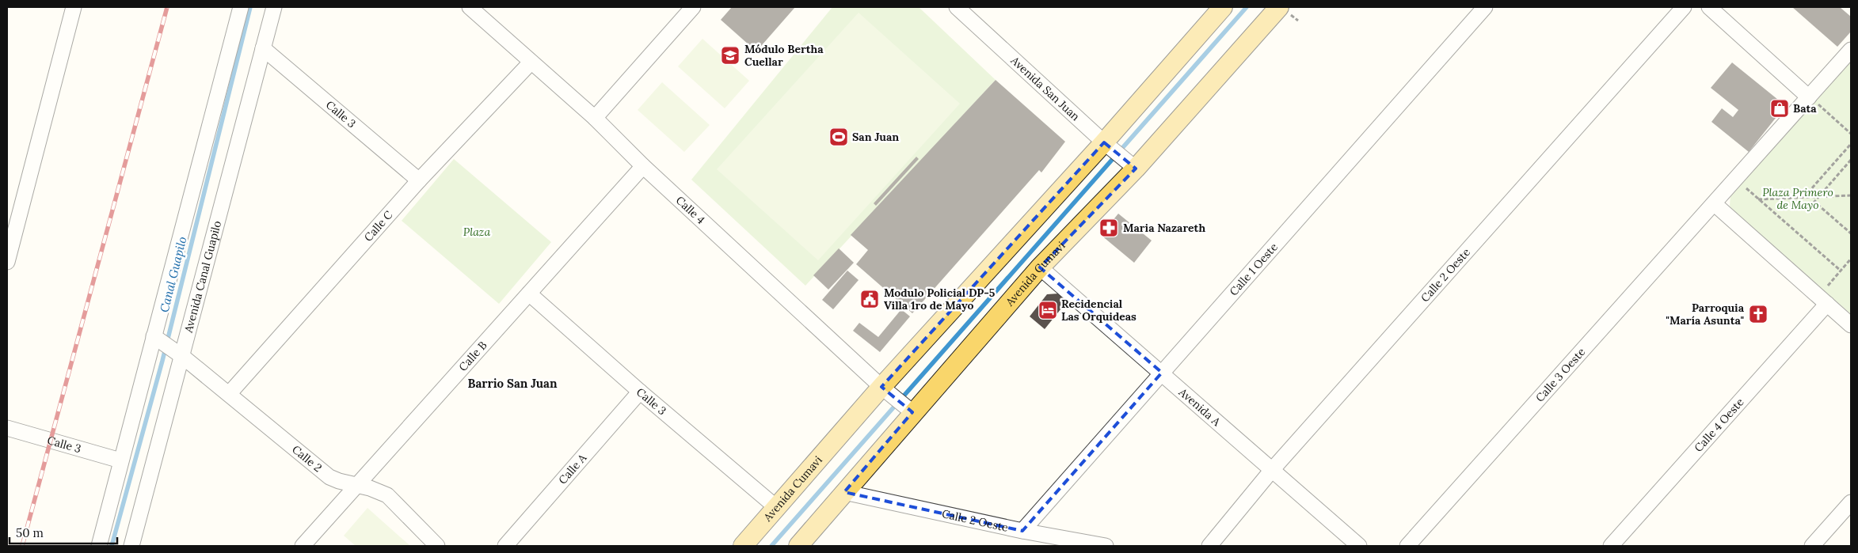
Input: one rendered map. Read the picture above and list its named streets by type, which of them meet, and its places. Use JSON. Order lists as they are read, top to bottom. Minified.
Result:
{"streets":{"main road":["Avenida Cumavi"],"street":["Avenida San Juan","Calle 3","Calle 4","Calle C","Calle 1 Oeste","Calle 2 Oeste","Avenida Canal Guapilo","Calle B","Calle 3 Oeste","Avenida A","Calle 4 Oeste","Calle 2","Calle A"]},"crossings":[["Avenida San Juan","Avenida Cumavi"],["Calle 3","Calle C"],["Calle 3","Avenida Cumavi"],["Calle 3","Avenida Canal Guapilo"],["Calle 3","Calle B"],["Calle 3","Calle A"],["Calle 4","Calle C"],["Calle 4","Avenida Cumavi"],["Calle 4","Calle B"],["Calle C","Calle 2"],["Calle 1 Oeste","Calle 2 Oeste"],["Calle 1 Oeste","Avenida A"],["Avenida Cumavi","Calle 2 Oeste"],["Avenida Cumavi","Avenida A"],["Calle 2 Oeste","Avenida A"],["Avenida Canal Guapilo","Calle 2"],["Calle B","Calle 2"]],"districts":["Barrio San Juan"],"water":["Canal Guapilo"],"parks":["Plaza Primero de Mayo","Plaza"],"places":{"school or university":["Módulo Bertha Cuellar"],"shop":["Bata"],"sports":["San Juan"],"pharmacy":["Maria Nazareth"],"public building":["Modulo Policial DP-5 Villa 1ro de Mayo"],"hotel":["Recidencial Las Orquideas"],"church":["Parroquia \"María Asunta\""]},"scale_bar":"50 m"}
